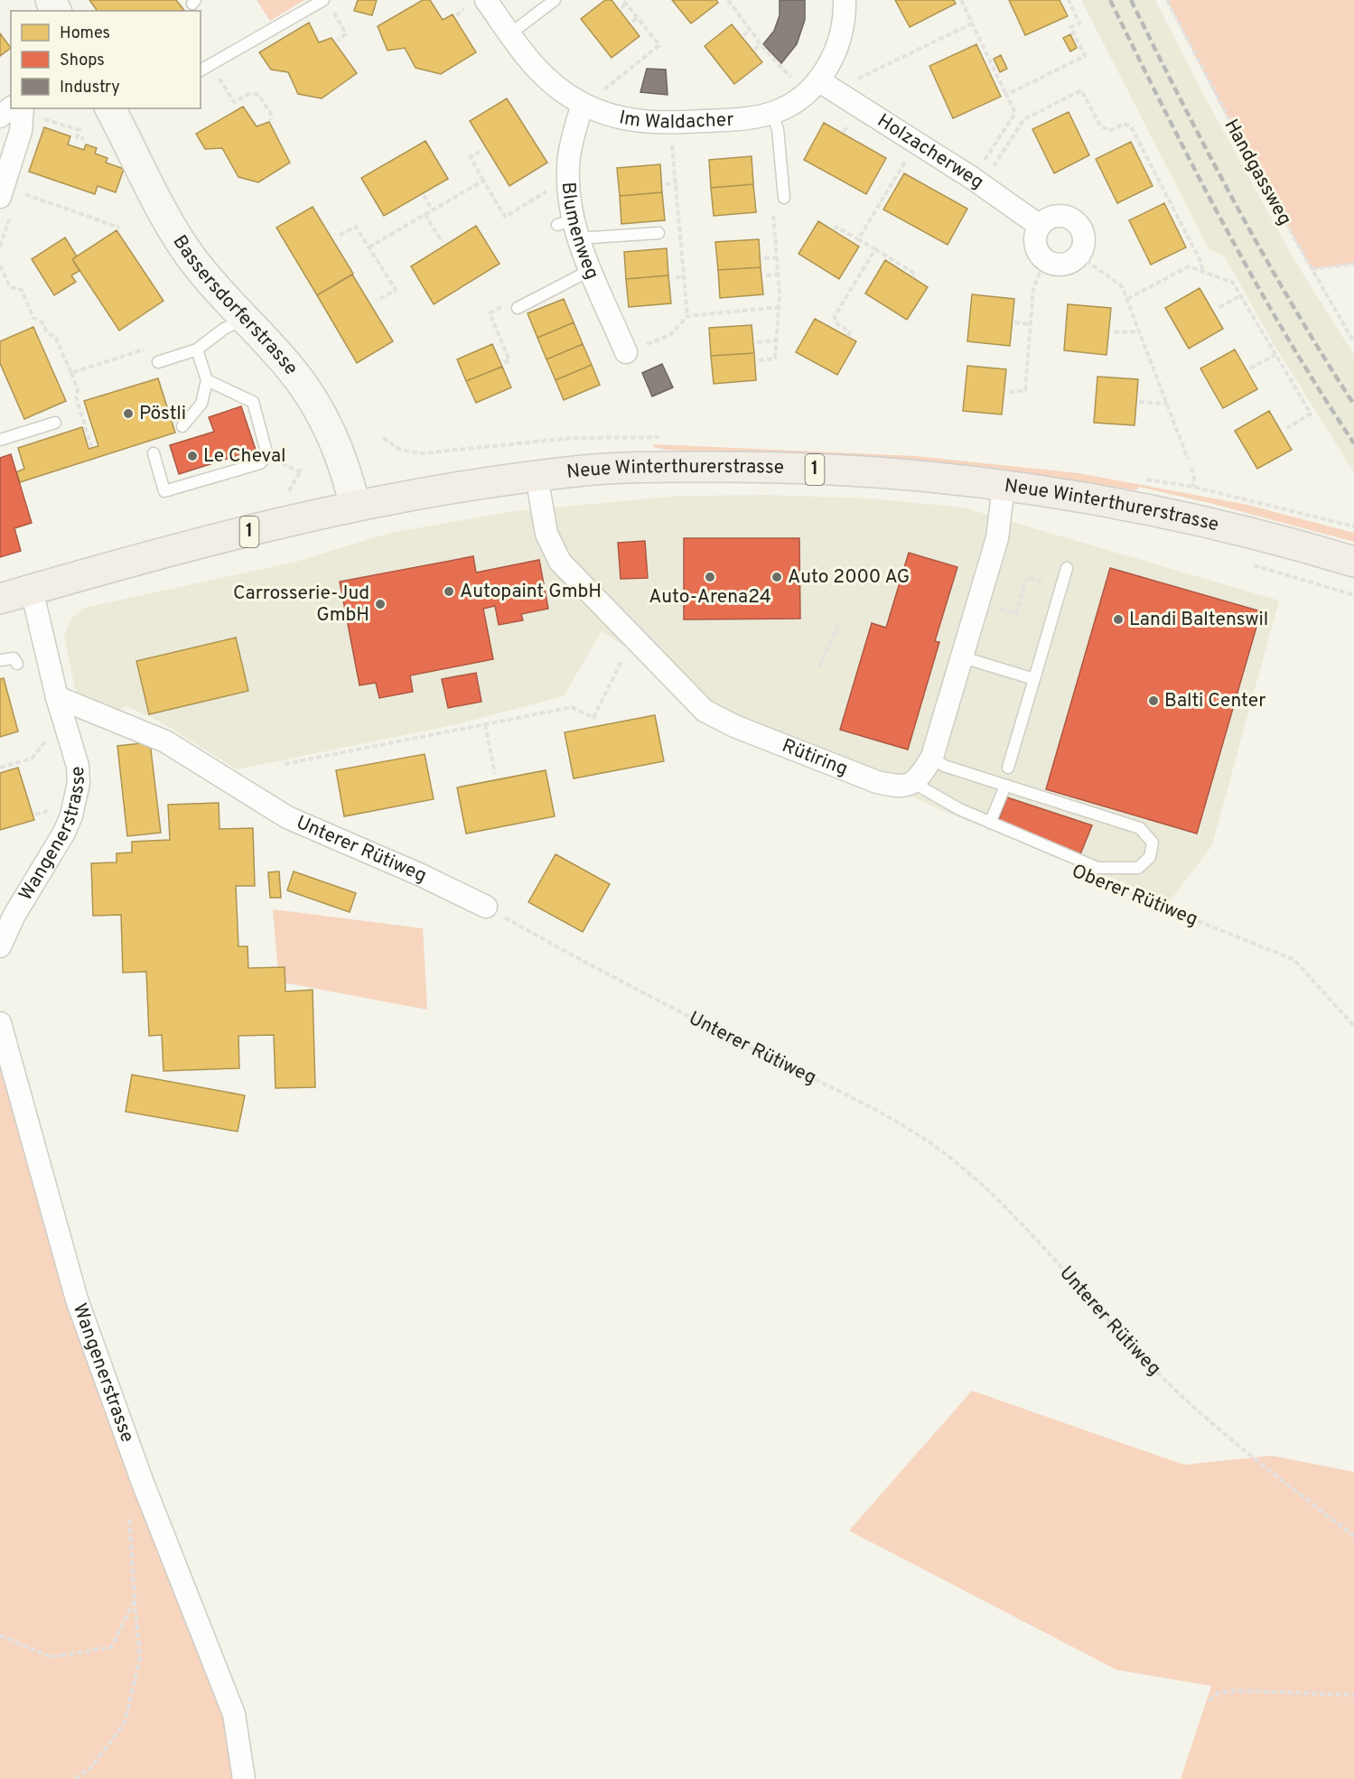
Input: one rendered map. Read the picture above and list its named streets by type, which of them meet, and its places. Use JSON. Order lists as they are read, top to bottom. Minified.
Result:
{"streets":{"main road":["Bassersdorferstrasse","1","Neue Winterthurerstrasse"],"street":["Im Waldacher","Holzacherweg","Blumenweg","Rütiring","Wangenerstrasse","Unterer Rütiweg"],"path":["Handgassweg","Oberer Rütiweg"]},"crossings":[["Im Waldacher","Holzacherweg"],["Im Waldacher","Blumenweg"],["Bassersdorferstrasse","Neue Winterthurerstrasse"],["Neue Winterthurerstrasse","Rütiring"],["Neue Winterthurerstrasse","Wangenerstrasse"],["Wangenerstrasse","Unterer Rütiweg"]],"places":["Pöstli","Le Cheval","Auto-Arena24","Auto 2000 AG","Autopaint GmbH","Carrosserie-Jud GmbH","Landi Baltenswil","Balti Center"],"legend":["Homes","Shops","Industry"]}
